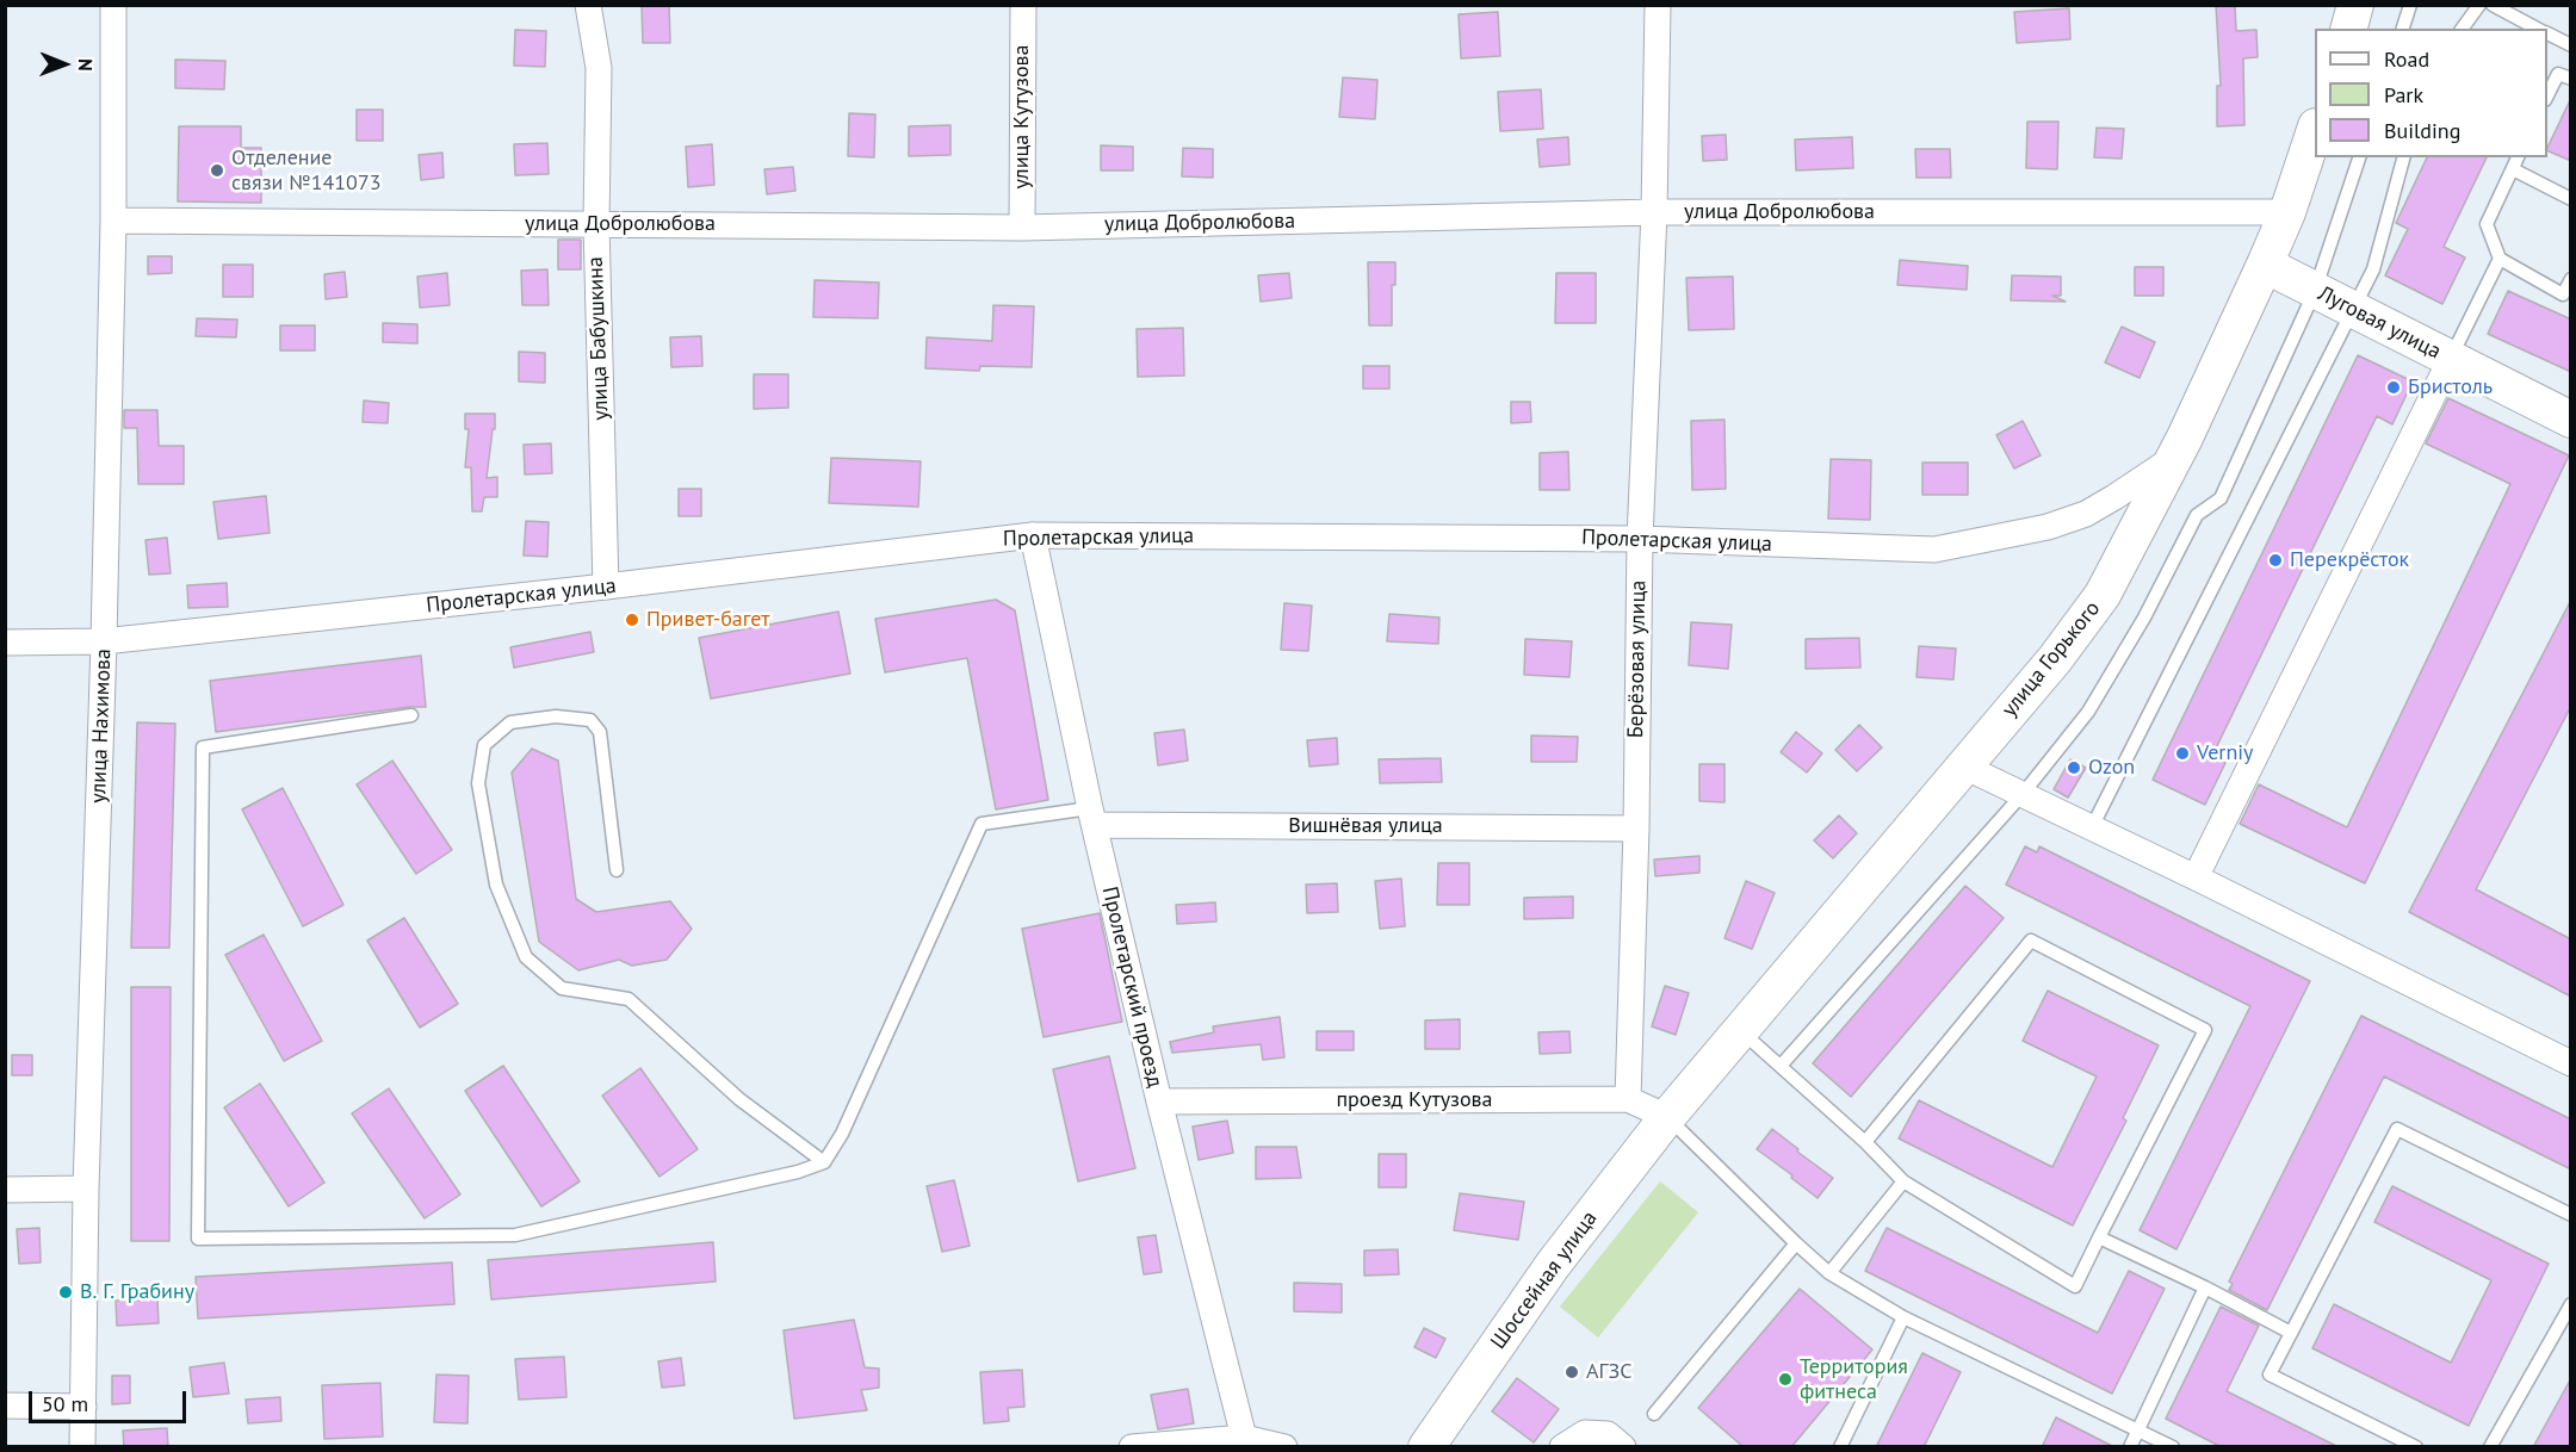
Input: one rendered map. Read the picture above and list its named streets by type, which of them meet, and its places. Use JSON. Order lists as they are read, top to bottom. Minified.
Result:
{"streets":{"main road":["Луговая улица","улица Горького","Шоссейная улица"],"street":["улица Кутузова","улица Добролюбова","улица Бабушкина","Пролетарская улица","Берёзовая улица","улица Нахимова","Вишнёвая улица","Пролетарский проезд","проезд Кутузова"]},"crossings":[["улица Кутузова","улица Добролюбова"],["улица Добролюбова","улица Бабушкина"],["улица Добролюбова","Берёзовая улица"],["улица Добролюбова","улица Горького"],["улица Добролюбова","улица Нахимова"],["Луговая улица","улица Горького"],["улица Бабушкина","Пролетарская улица"],["Пролетарская улица","Берёзовая улица"],["Пролетарская улица","улица Горького"],["Пролетарская улица","улица Нахимова"],["Пролетарская улица","Пролетарский проезд"],["Берёзовая улица","Вишнёвая улица"],["Берёзовая улица","проезд Кутузова"],["улица Горького","проезд Кутузова"],["улица Горького","Шоссейная улица"],["Вишнёвая улица","Пролетарский проезд"],["Пролетарский проезд","проезд Кутузова"],["проезд Кутузова","Шоссейная улица"]],"places":["Отделение связи №141073","Бристоль","Перекрёсток","Привет-багет","Verniy","Ozon","В. Г. Грабину","АГЗС","Территория фитнеса"],"legend":["Road","Park","Building"],"scale_bar":"50 m","north":"right"}
